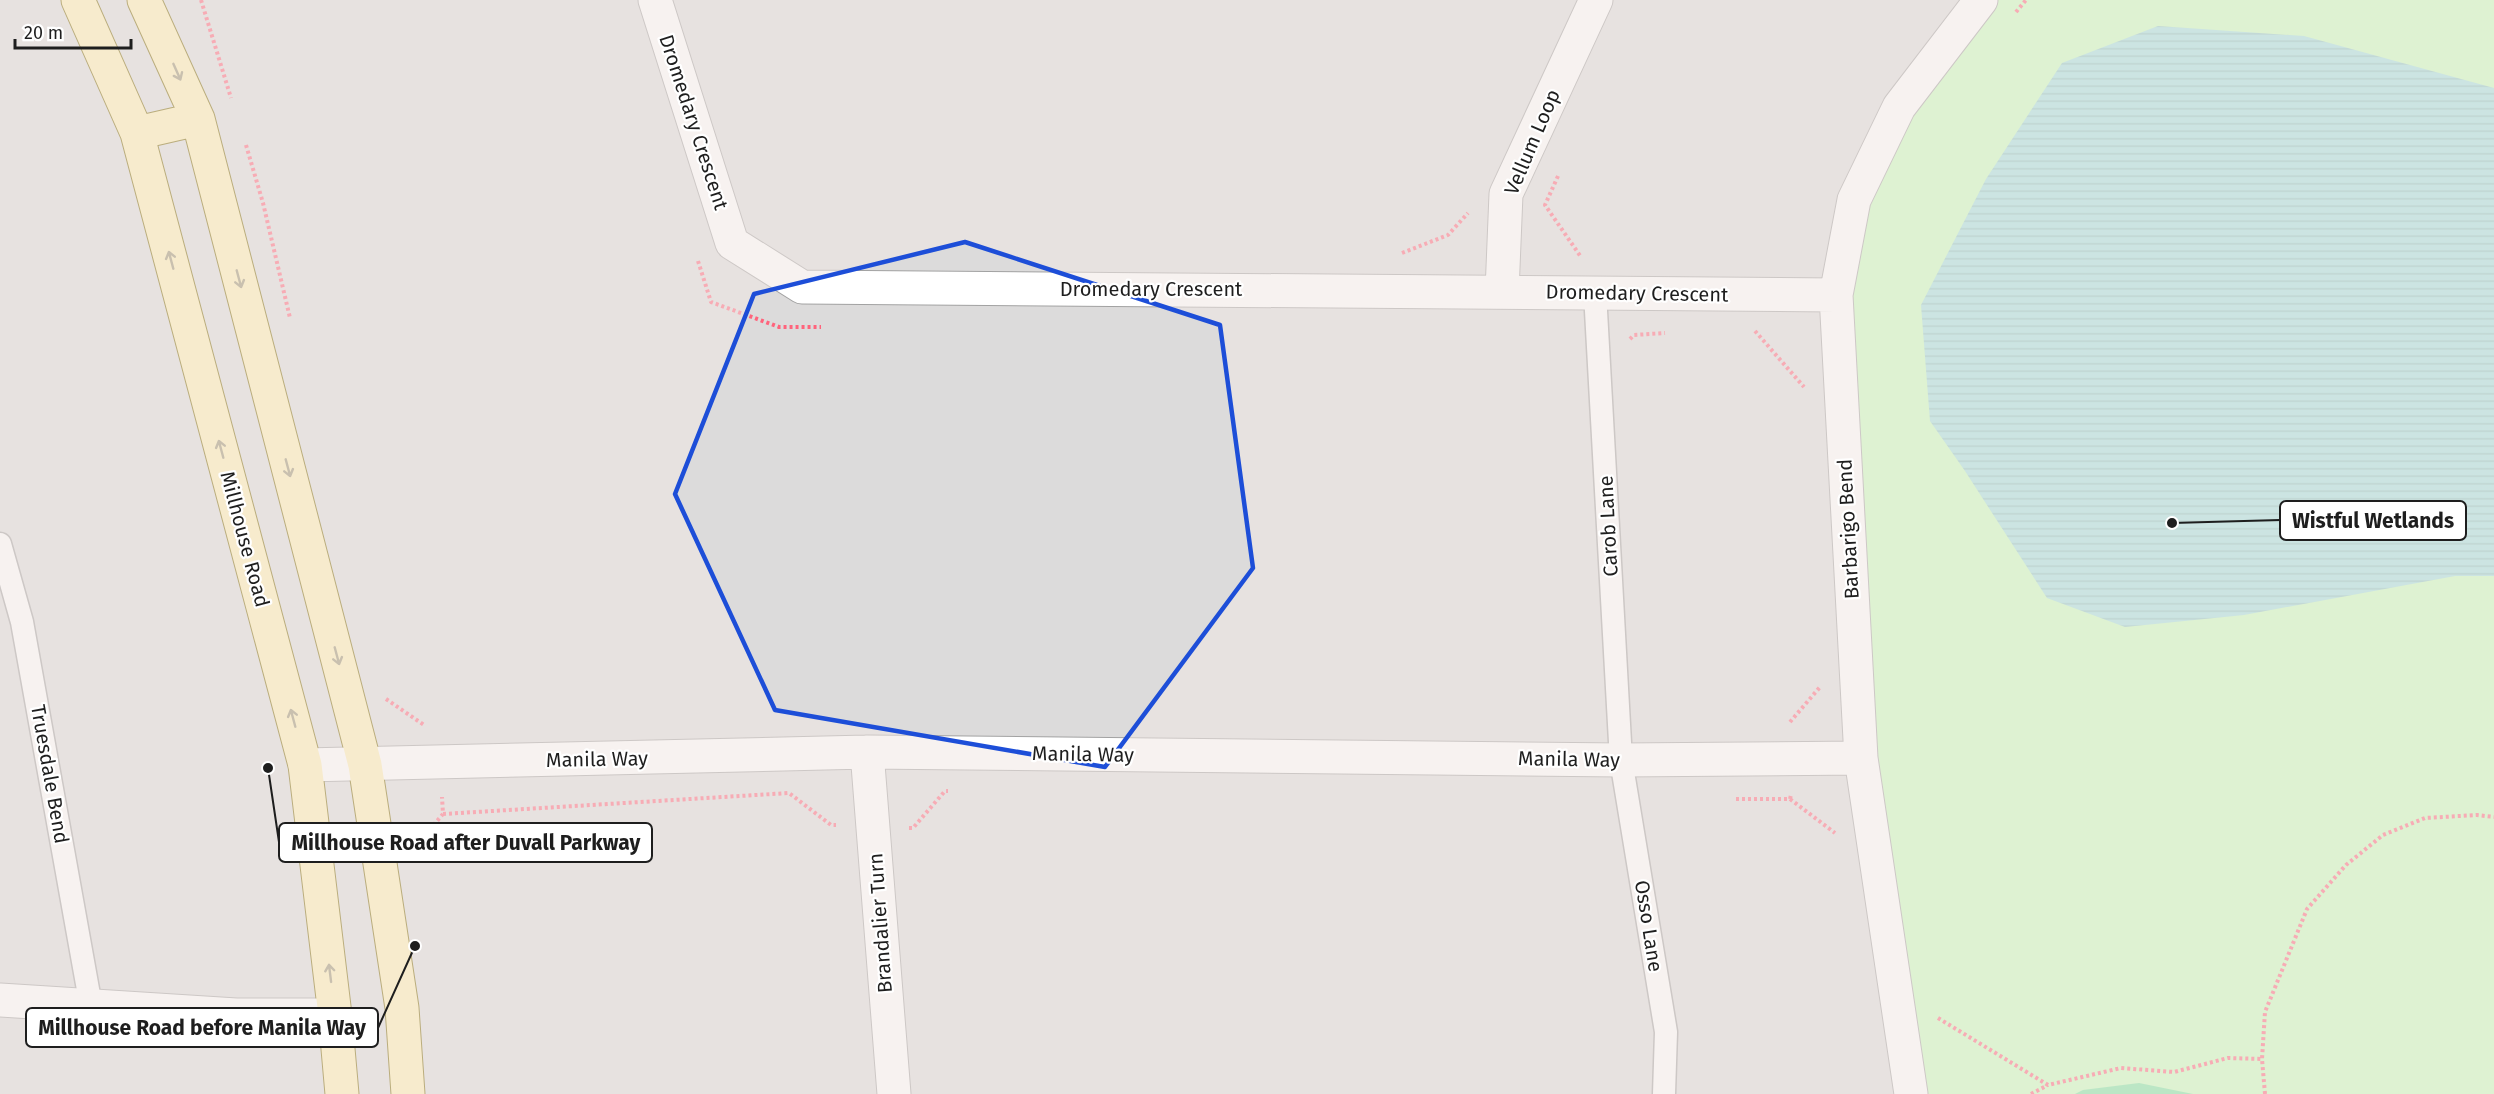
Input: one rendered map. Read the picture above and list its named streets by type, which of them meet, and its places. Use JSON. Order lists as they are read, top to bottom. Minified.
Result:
{"streets":{"main road":["Millhouse Road"],"street":["Dromedary Crescent","Vellum Loop","Barbarigo Bend","Manila Way","Brandalier Turn"],"lane":["Carob Lane","Truesdale Bend","Osso Lane"]},"crossings":[["Dromedary Crescent","Vellum Loop"],["Dromedary Crescent","Carob Lane"],["Dromedary Crescent","Barbarigo Bend"],["Carob Lane","Manila Way"],["Carob Lane","Osso Lane"],["Barbarigo Bend","Manila Way"],["Millhouse Road","Manila Way"],["Manila Way","Brandalier Turn"],["Manila Way","Osso Lane"]],"places":["Wistful Wetlands","Millhouse Road after Duvall Parkway","Millhouse Road before Manila Way"],"scale_bar":"20 m"}
